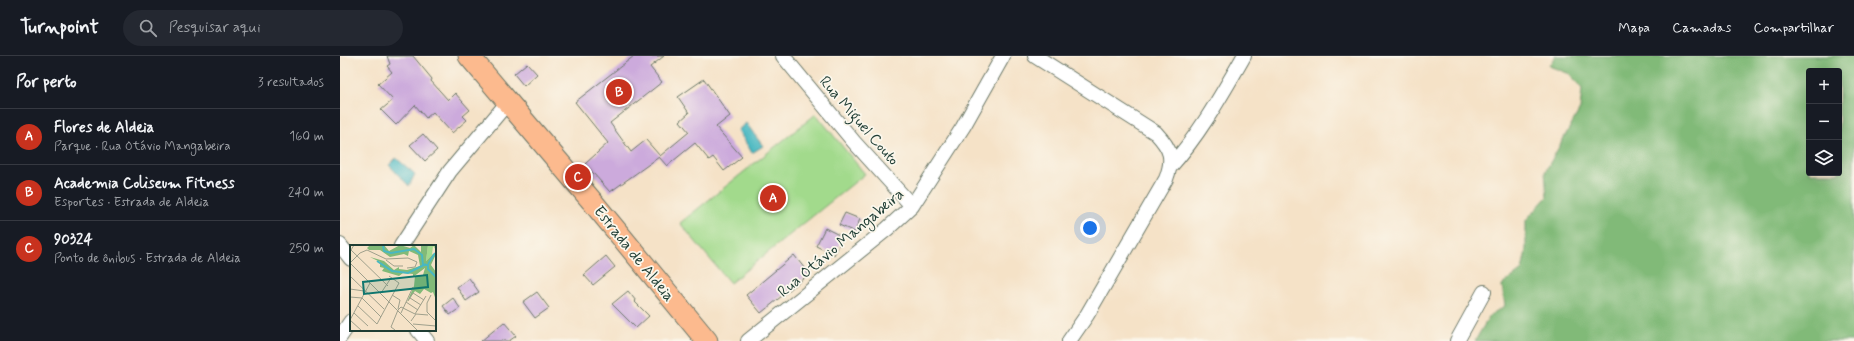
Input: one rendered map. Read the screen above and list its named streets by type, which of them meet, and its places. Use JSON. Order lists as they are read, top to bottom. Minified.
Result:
{"streets":{"main road":["Estrada de Aldeia"],"street":["Rua Miguel Couto","Rua Otávio Mangabeira"]},"crossings":[["Rua Miguel Couto","Rua Otávio Mangabeira"]],"page":{"header":"Turnpoint","search":"Pesquisar aqui","nav":["Mapa","Camadas","Compartilhar"],"heading":["Por perto","3 resultados"],"map_buttons":["+","−"],"pins":["B","C","A"],"list":[{"mark":"A","name":"Flores de Aldeia","note":"Parque · Rua Otávio Mangabeira","value":"160 m"},{"mark":"B","name":"Academia Coliseum Fitness","note":"Esportes · Estrada de Aldeia","value":"240 m"},{"mark":"C","name":"90324","note":"Ponto de ônibus · Estrada de Aldeia","value":"250 m"}]}}
